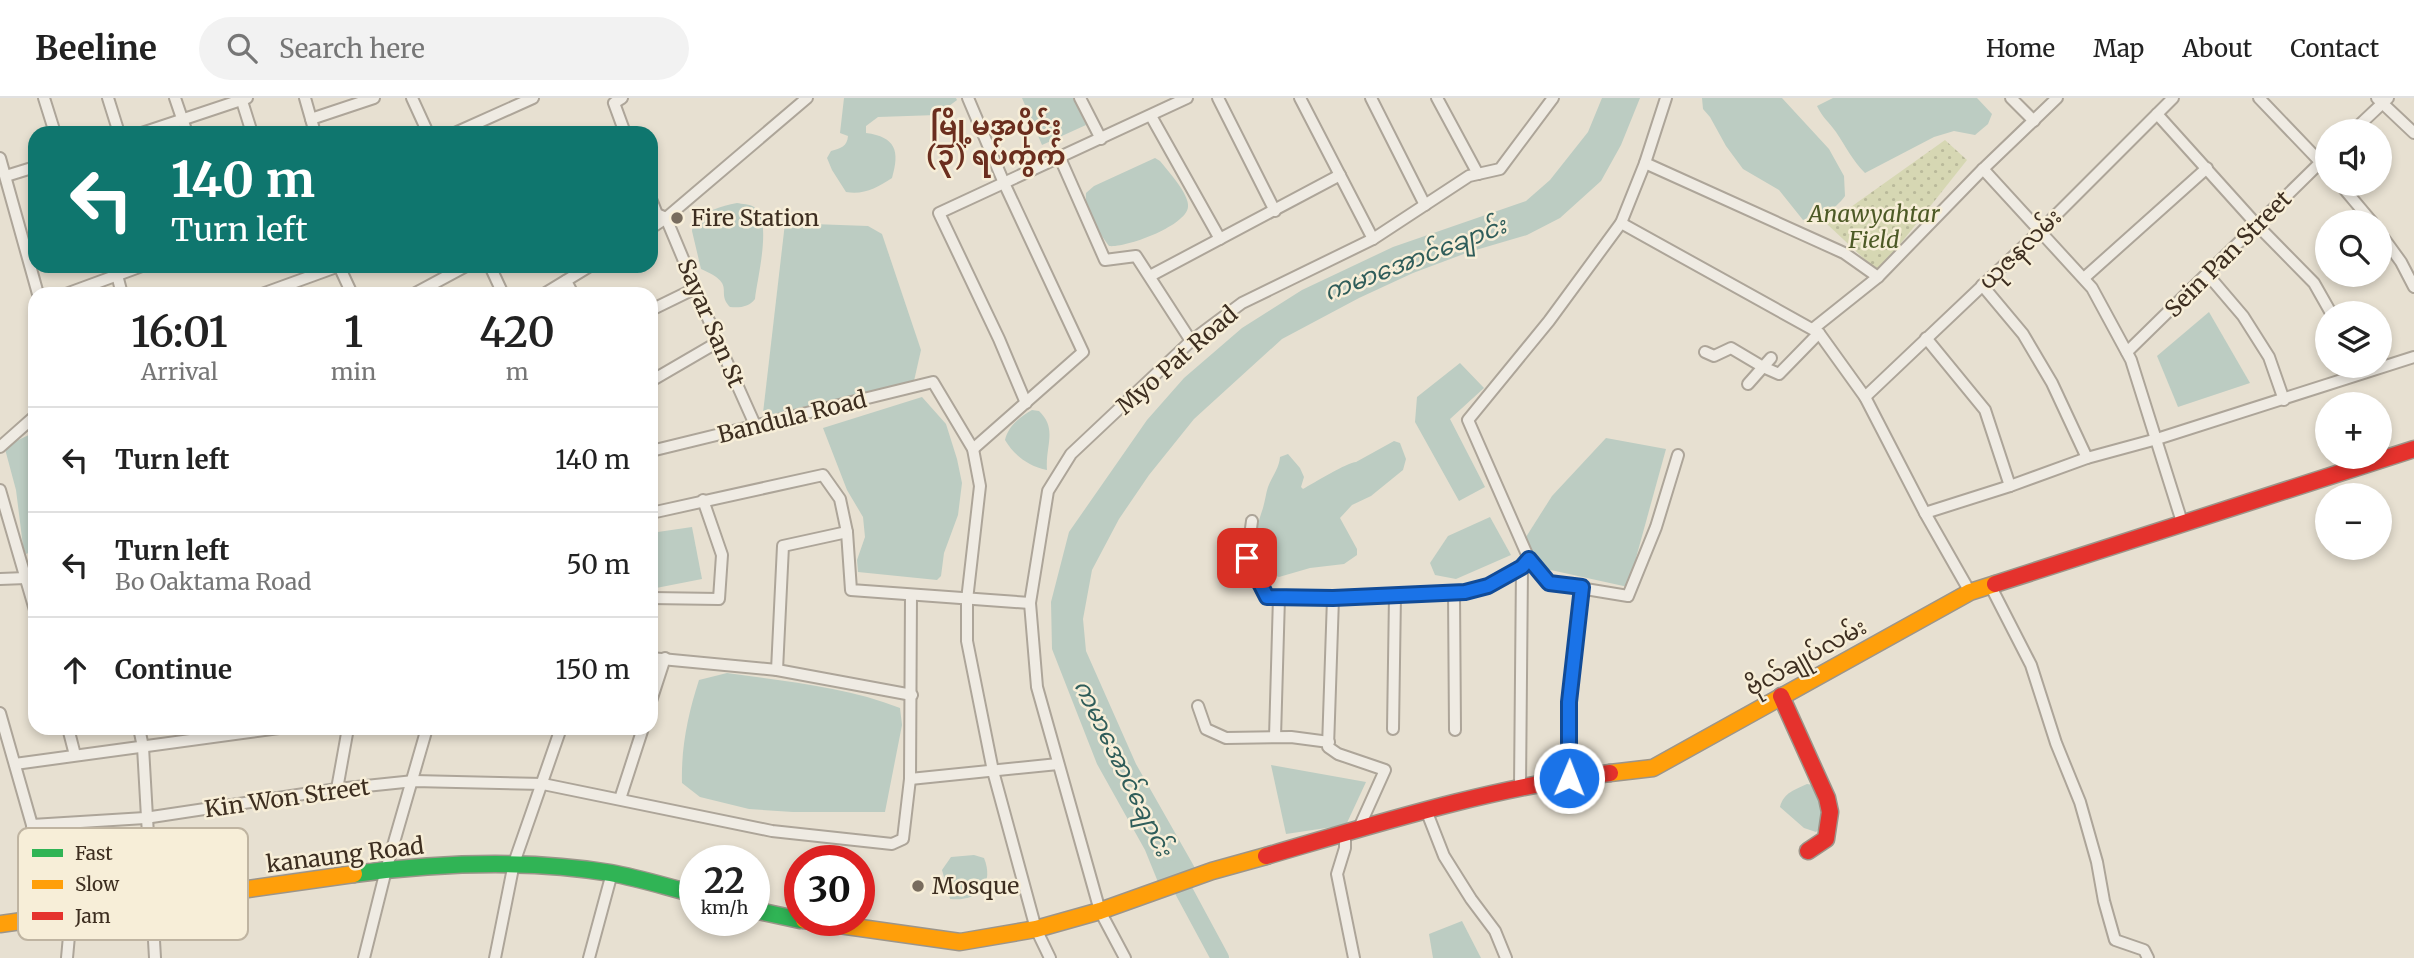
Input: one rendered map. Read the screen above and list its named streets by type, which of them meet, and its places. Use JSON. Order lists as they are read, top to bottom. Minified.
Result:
{"streets":{"street":["ယုဇနလမ်း","Sein Pan Street","Sayar San St","Myo Pat Road","Bandula Road","ဗိုလ်ချုပ်လမ်း","Kin Won Street","kanaung Road"]},"crossings":[["Sayar San St","Bandula Road"],["Myo Pat Road","ဗိုလ်ချုပ်လမ်း"]],"districts":["မြို့မအပိုင်း (၃) ရပ်ကွက်"],"water":["ကမာအောင်ချောင်း"],"parks":["Anawyahtar Field"],"places":["Fire Station","Mosque"],"legend":["Fast","Slow","Jam"],"page":{"header":"Beeline","search":"Search here","nav":["Home","Map","About","Contact"],"map_buttons":["+","−"],"turn":["140 m","Turn left"],"eta":["16:01","Arrival","1","min","420","m"],"list":[{"name":"Turn left","value":"140 m"},{"name":"Turn left","note":"Bo Oaktama Road","value":"50 m"},{"name":"Continue","value":"150 m"}],"speed":"22 km/h","limit":"30"}}
